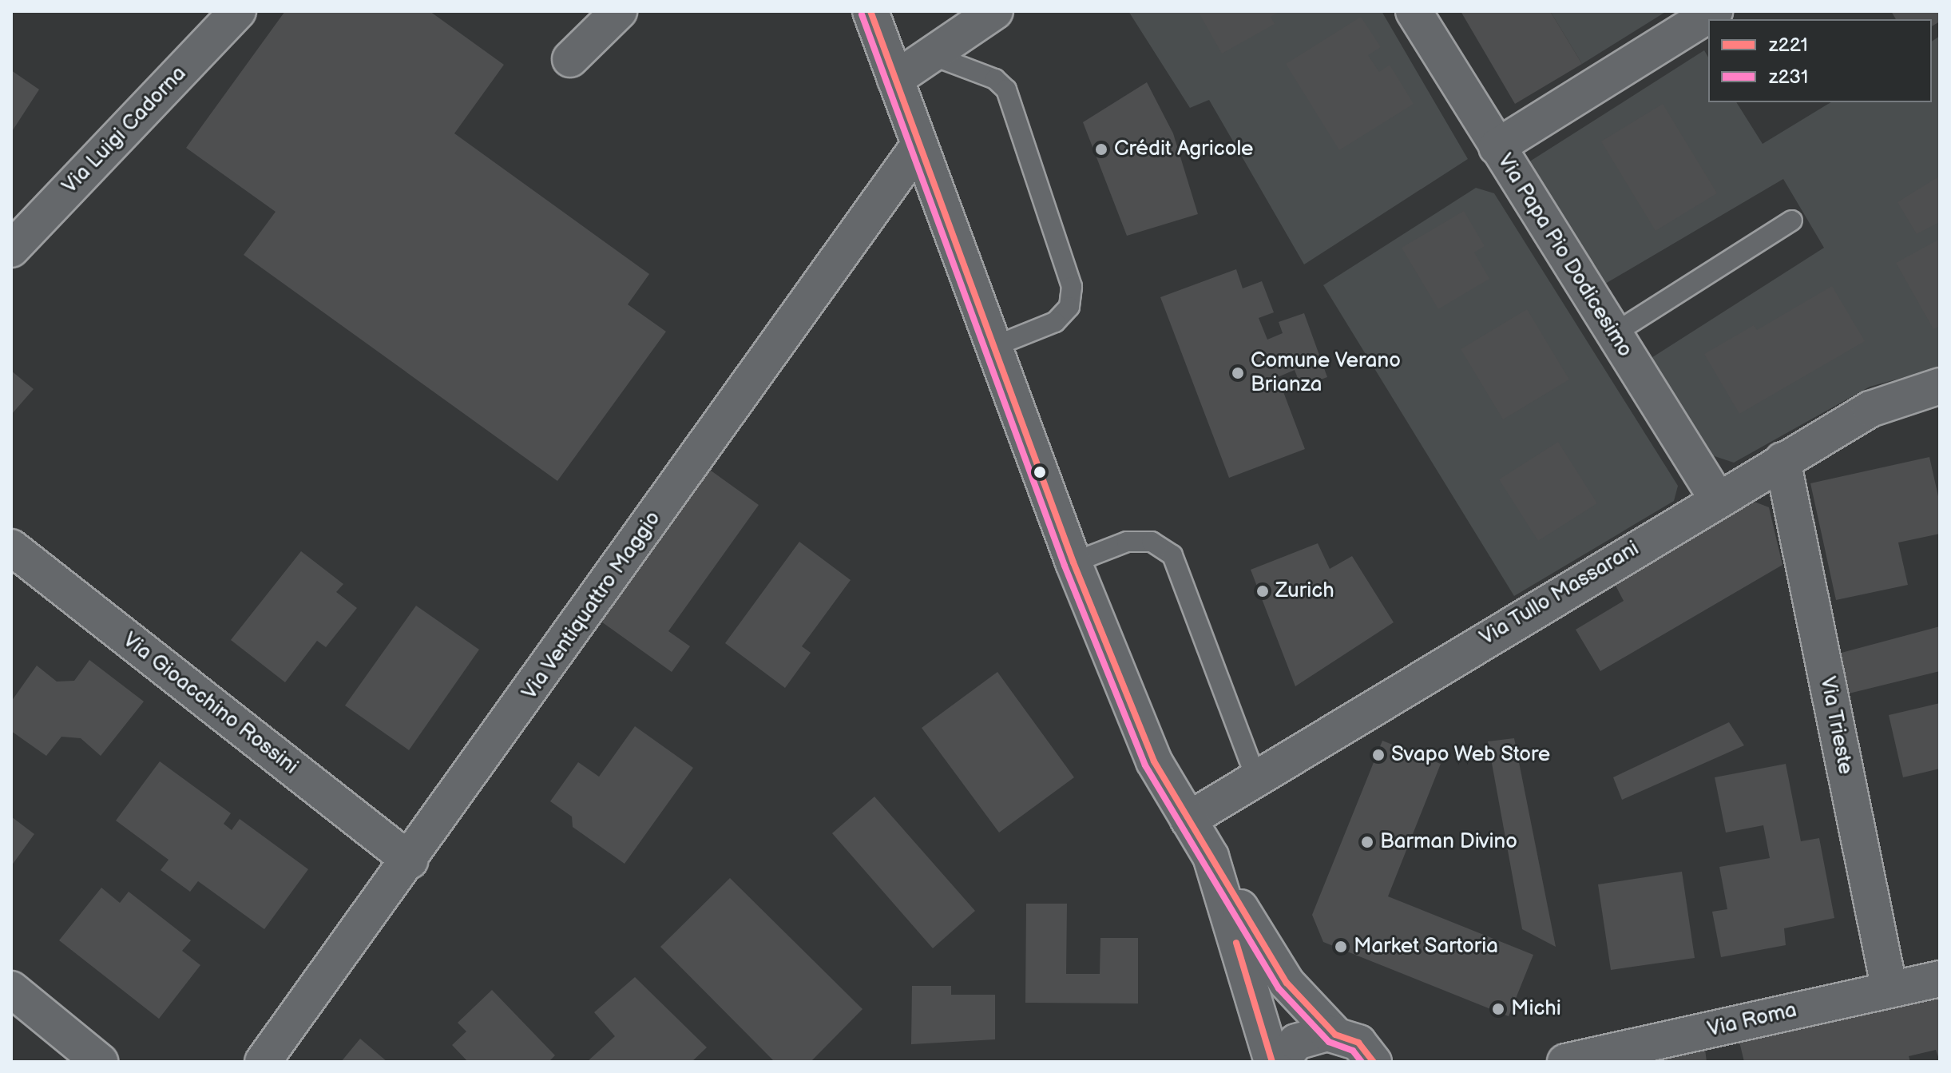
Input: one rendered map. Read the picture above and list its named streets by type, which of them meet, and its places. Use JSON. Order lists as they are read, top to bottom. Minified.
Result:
{"streets":{"street":["Via Luigi Cadorna","Via Papa Pio Dodicesimo","Via Tullo Massarani","Via Ventiquattro Maggio","Via Gioacchino Rossini","Via Trieste","Via Roma"]},"crossings":[["Via Papa Pio Dodicesimo","Via Tullo Massarani"],["Via Tullo Massarani","Via Trieste"],["Via Ventiquattro Maggio","Via Gioacchino Rossini"],["Via Trieste","Via Roma"]],"places":["Crédit Agricole","Comune Verano Brianza","Zurich","Svapo Web Store","Barman Divino","Market Sartoria","Michi"],"lines":["transit line z221","transit line z231"],"legend":["z221","z231"]}
